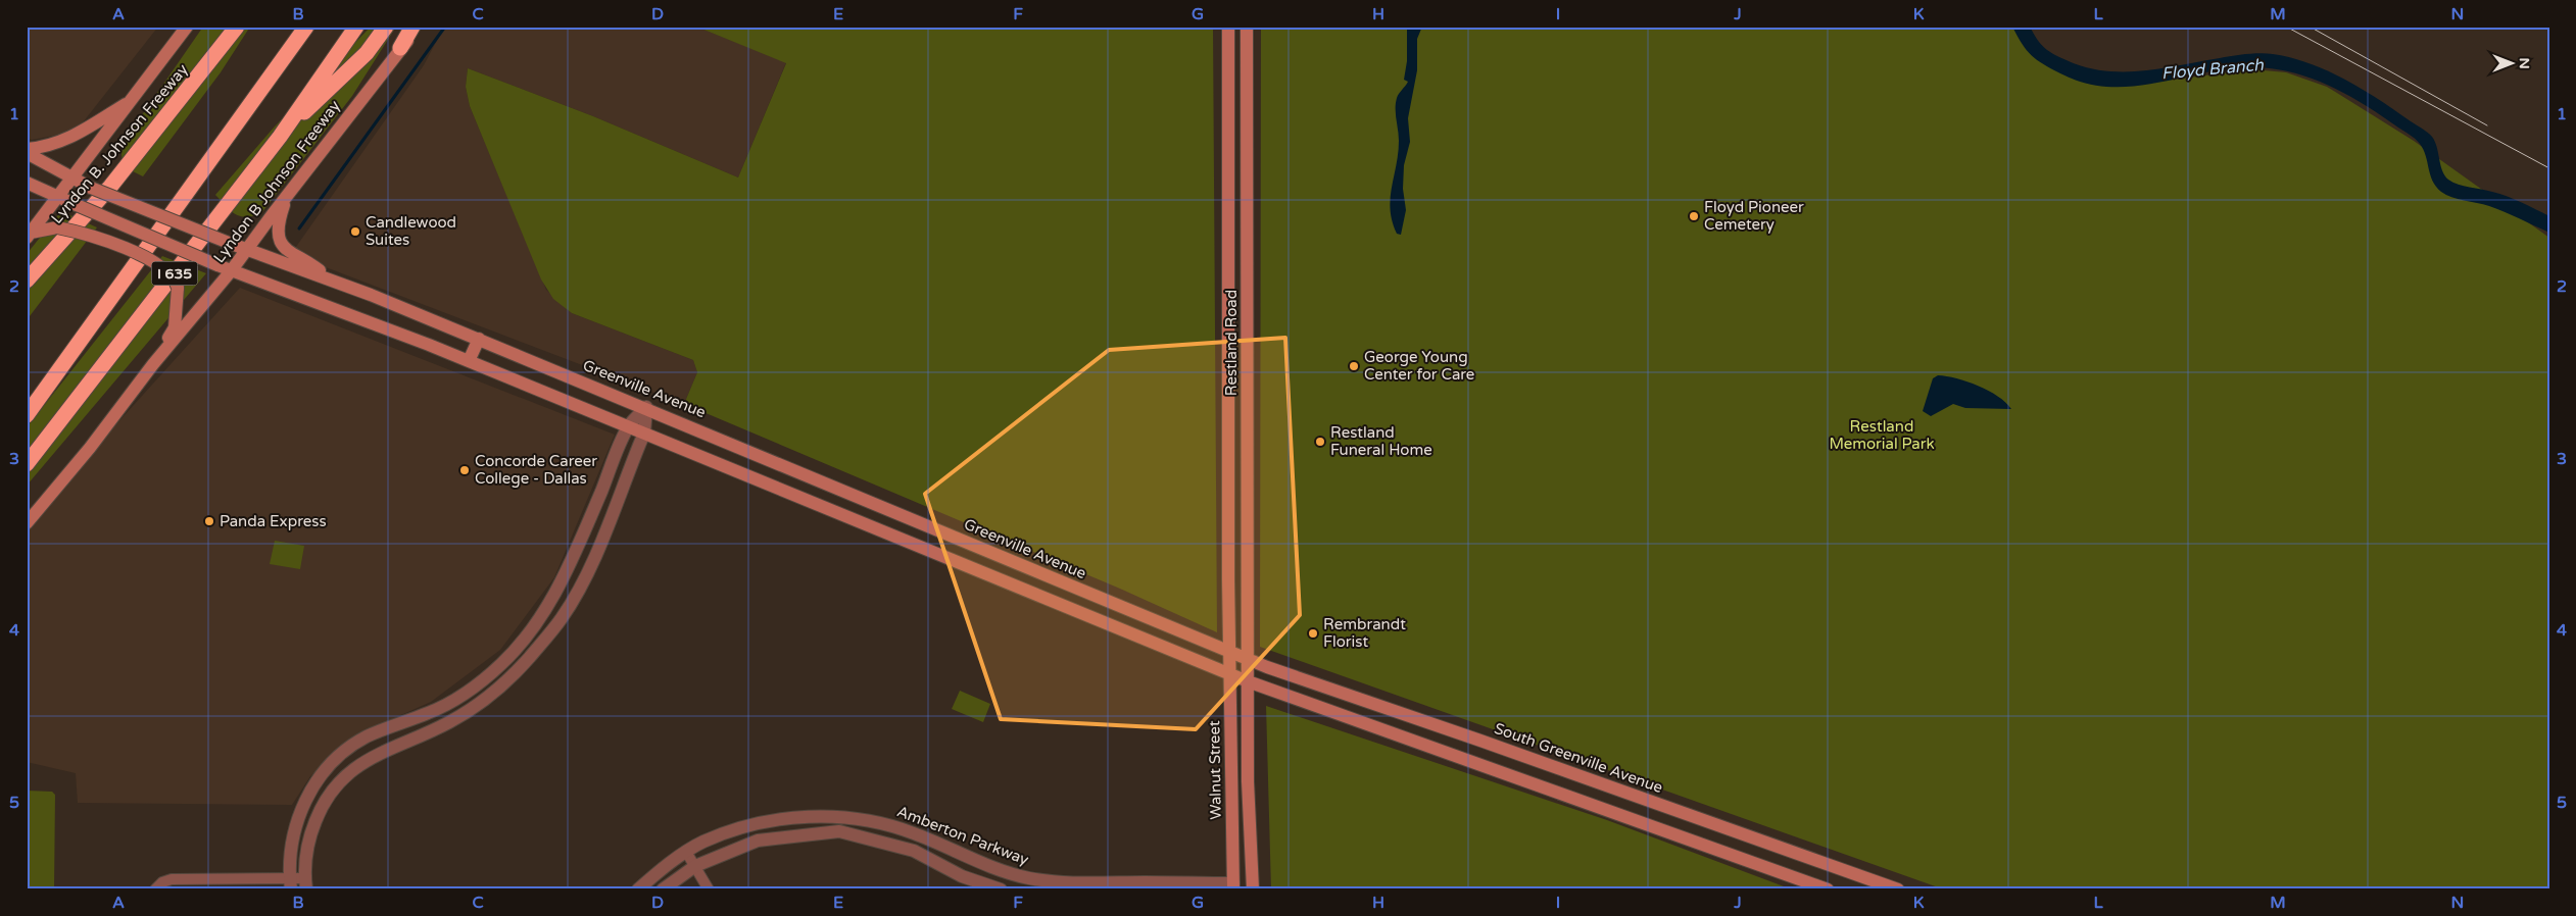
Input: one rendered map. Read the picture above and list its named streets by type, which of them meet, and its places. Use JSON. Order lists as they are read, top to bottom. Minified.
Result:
{"streets":{"highway":["Lyndon B. Johnson Freeway","Lyndon B Johnson Freeway","I 635"],"main road":["Restland Road","Greenville Avenue","South Greenville Avenue","Walnut Street"],"street":["Amberton Parkway"]},"crossings":[["Lyndon B Johnson Freeway","I 635"],["Lyndon B Johnson Freeway","Greenville Avenue"],["Restland Road","Greenville Avenue"],["Restland Road","South Greenville Avenue"],["Restland Road","Walnut Street"],["Greenville Avenue","South Greenville Avenue"],["Greenville Avenue","Walnut Street"],["South Greenville Avenue","Walnut Street"],["Walnut Street","Amberton Parkway"]],"water":["Floyd Branch"],"parks":["Restland Memorial Park"],"places":["Floyd Pioneer Cemetery","Candlewood Suites","George Young Center for Care","Restland Funeral Home","Concorde Career College - Dallas","Panda Express","Rembrandt Florist"],"north":"right","grid":{"columns":["A","B","C","D","E","F","G","H","I","J","K","L","M","N"],"rows":["1","2","3","4","5"]}}
